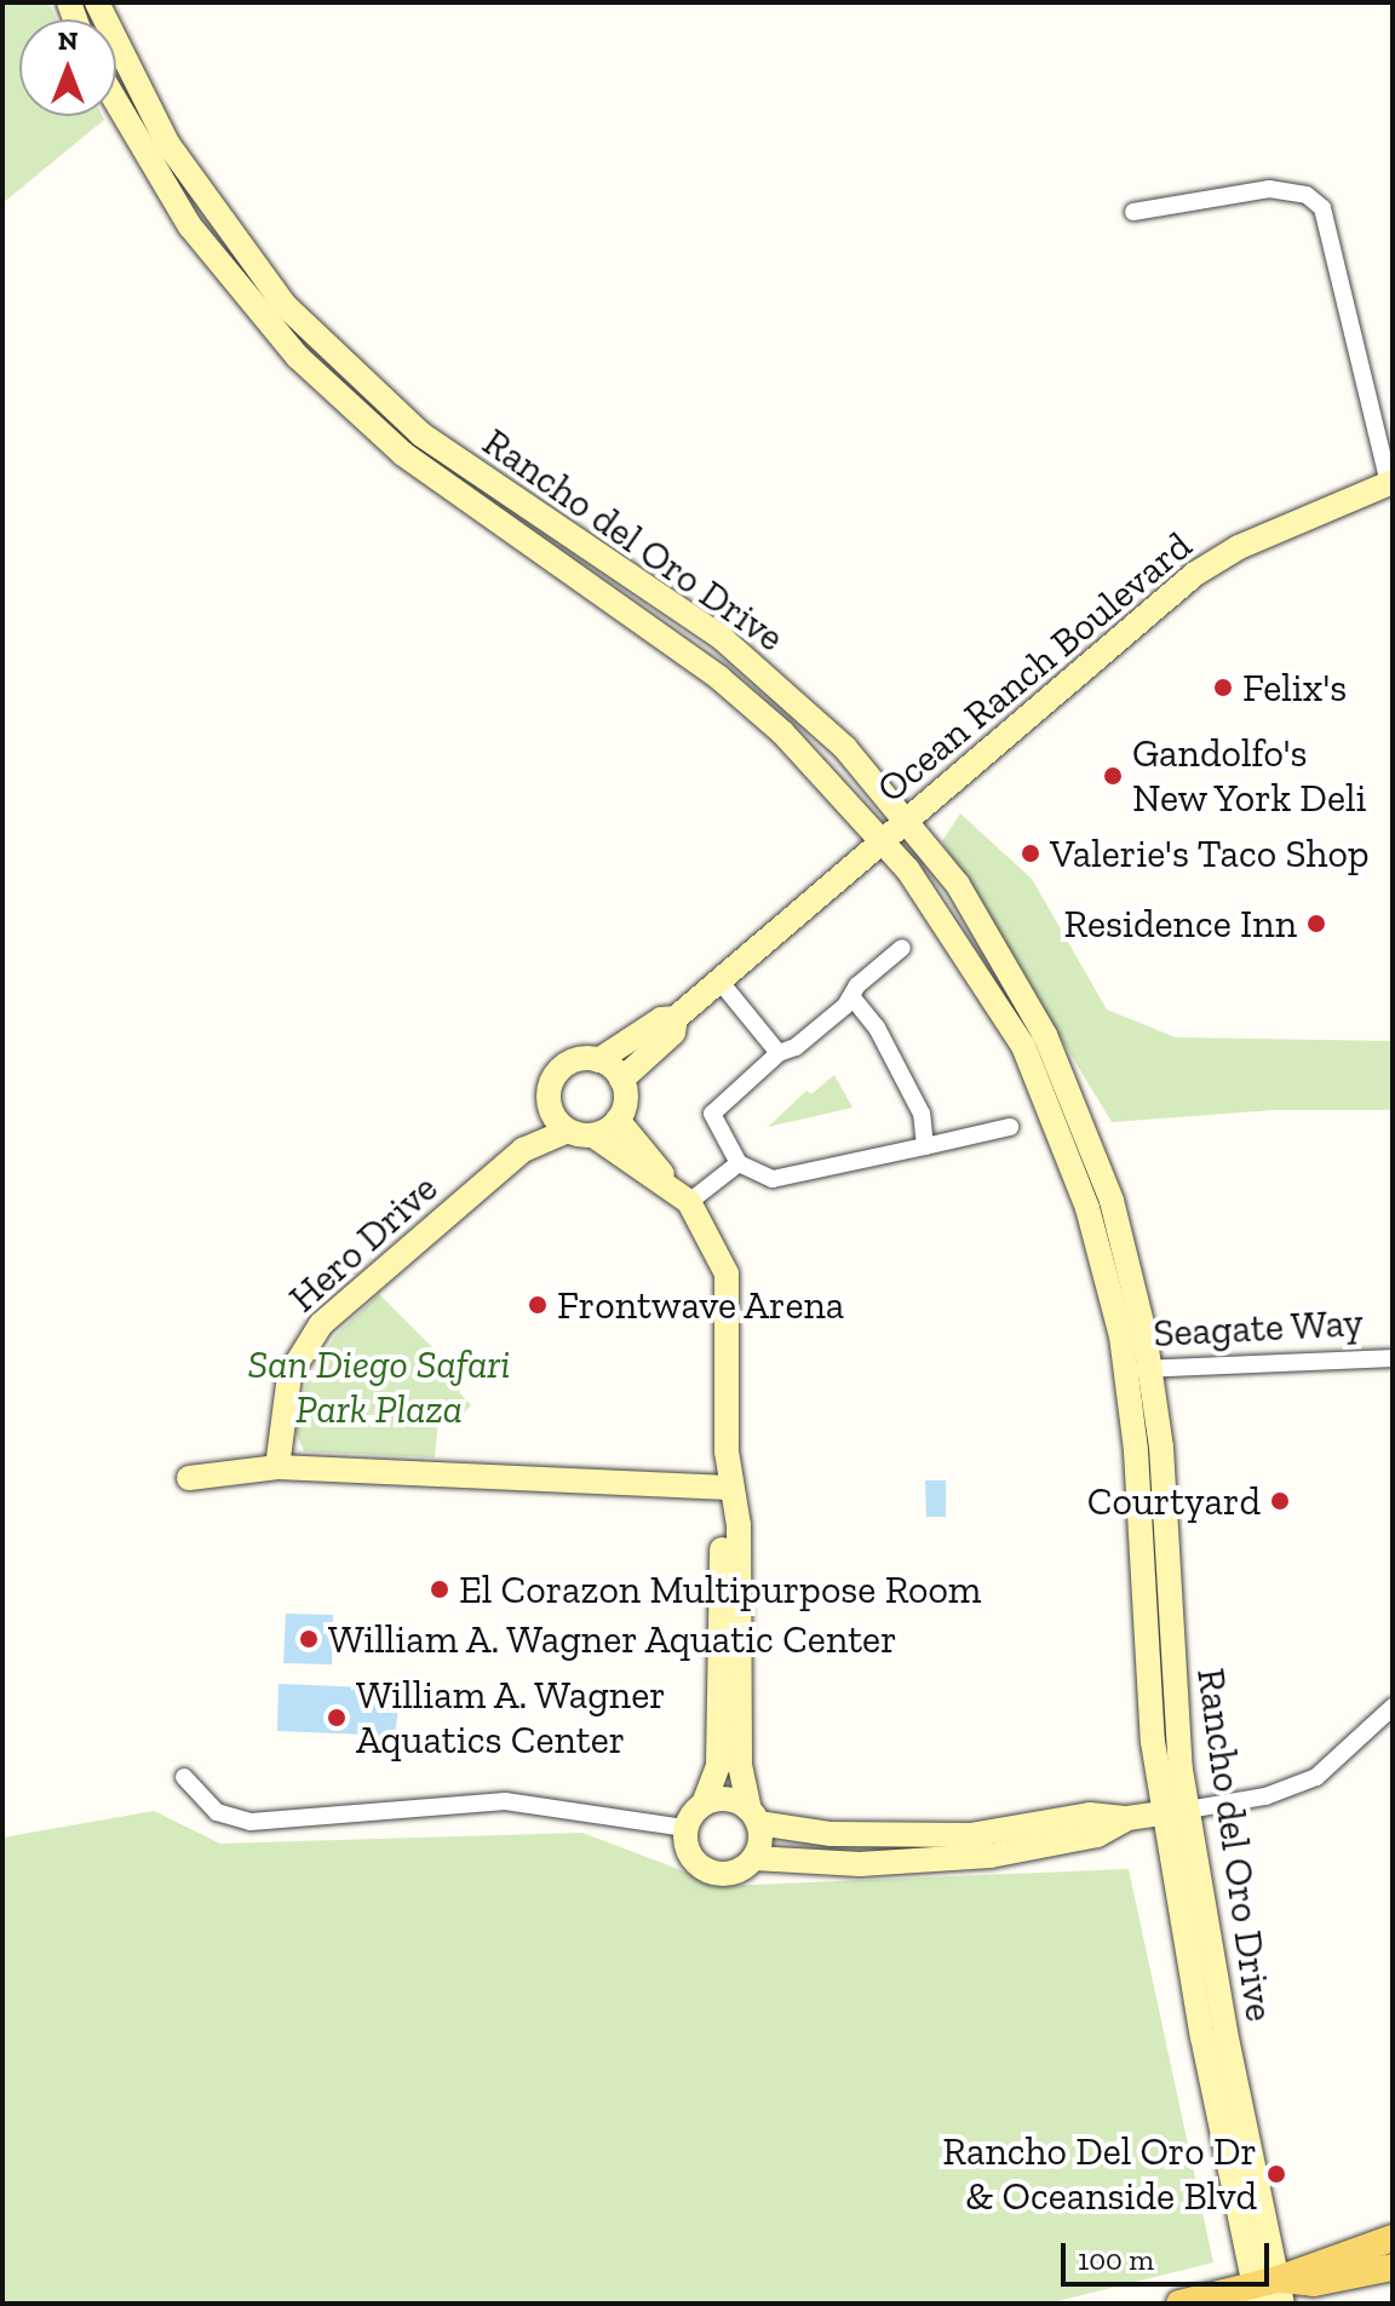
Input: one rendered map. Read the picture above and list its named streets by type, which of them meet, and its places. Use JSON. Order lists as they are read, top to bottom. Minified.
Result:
{"streets":{"street":["Rancho del Oro Drive","Ocean Ranch Boulevard","Hero Drive","Seagate Way"]},"crossings":[["Rancho del Oro Drive","Ocean Ranch Boulevard"],["Rancho del Oro Drive","Seagate Way"]],"parks":["San Diego Safari Park Plaza"],"places":["Felix's","Gandolfo's New York Deli","Valerie's Taco Shop","Residence Inn","Frontwave Arena","Courtyard","El Corazon Multipurpose Room","William A. Wagner Aquatic Center","William A. Wagner Aquatics Center","Rancho Del Oro Dr & Oceanside Blvd"],"scale_bar":"100 m","north":"top"}
